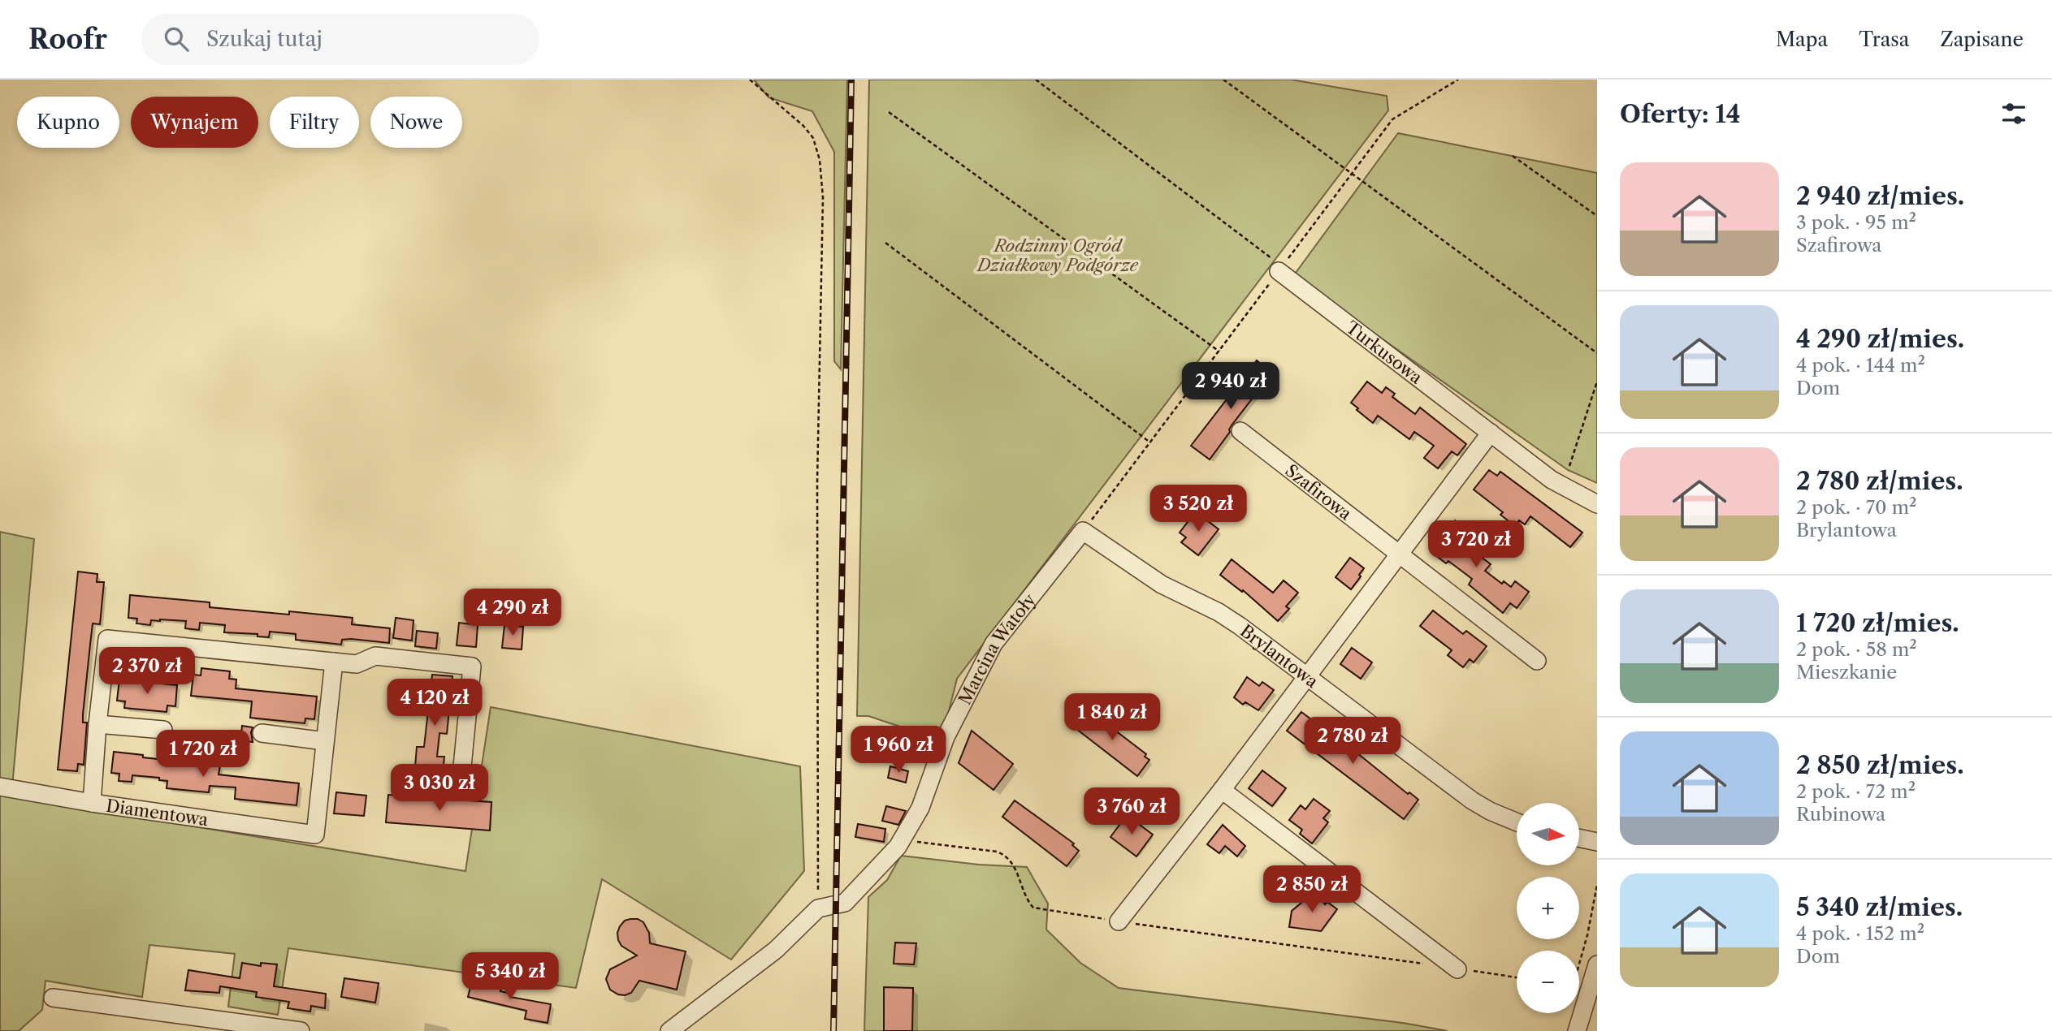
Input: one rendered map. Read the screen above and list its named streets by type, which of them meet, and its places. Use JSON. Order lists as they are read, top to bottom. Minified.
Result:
{"streets":{"street":["Turkusowa","Szafirowa","Marcina Watoły","Brylantowa","Diamentowa"]},"crossings":[["Marcina Watoły","Brylantowa"]],"parks":["Rodzinny Ogród Działkowy Podgórze"],"north":"right","page":{"header":"Roofr","search":"Szukaj tutaj","nav":["Mapa","Trasa","Zapisane"],"heading":"Oferty: 14","chip":["Kupno","Wynajem","Filtry","Nowe"],"list":[{"name":"2 940 zł/mies.","note":"3 pok. · 95 m² · Szafirowa"},{"name":"4 290 zł/mies.","note":"4 pok. · 144 m² · Dom"},{"name":"2 780 zł/mies.","note":"2 pok. · 70 m² · Brylantowa"},{"name":"1 720 zł/mies.","note":"2 pok. · 58 m² · Mieszkanie"},{"name":"2 850 zł/mies.","note":"2 pok. · 72 m² · Rubinowa"},{"name":"5 340 zł/mies.","note":"4 pok. · 152 m² · Dom"}],"price":["2 940 zł","3 520 zł","3 720 zł","4 290 zł","2 370 zł","4 120 zł","1 840 zł","2 780 zł","1 960 zł","1 720 zł","3 030 zł","3 760 zł","2 850 zł","5 340 zł"],"map_buttons":["+","−"]}}
